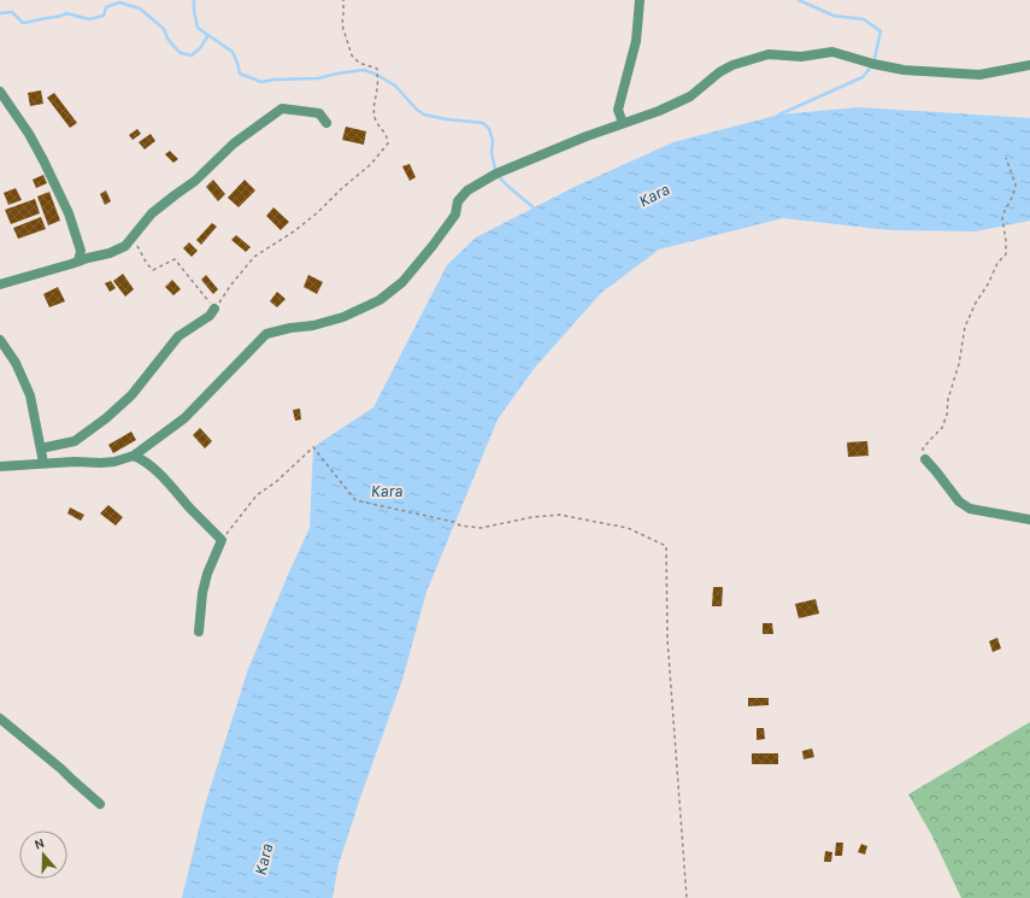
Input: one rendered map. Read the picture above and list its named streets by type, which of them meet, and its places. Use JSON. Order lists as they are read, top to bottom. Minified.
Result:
{"water":["Kara"],"north":"top"}
